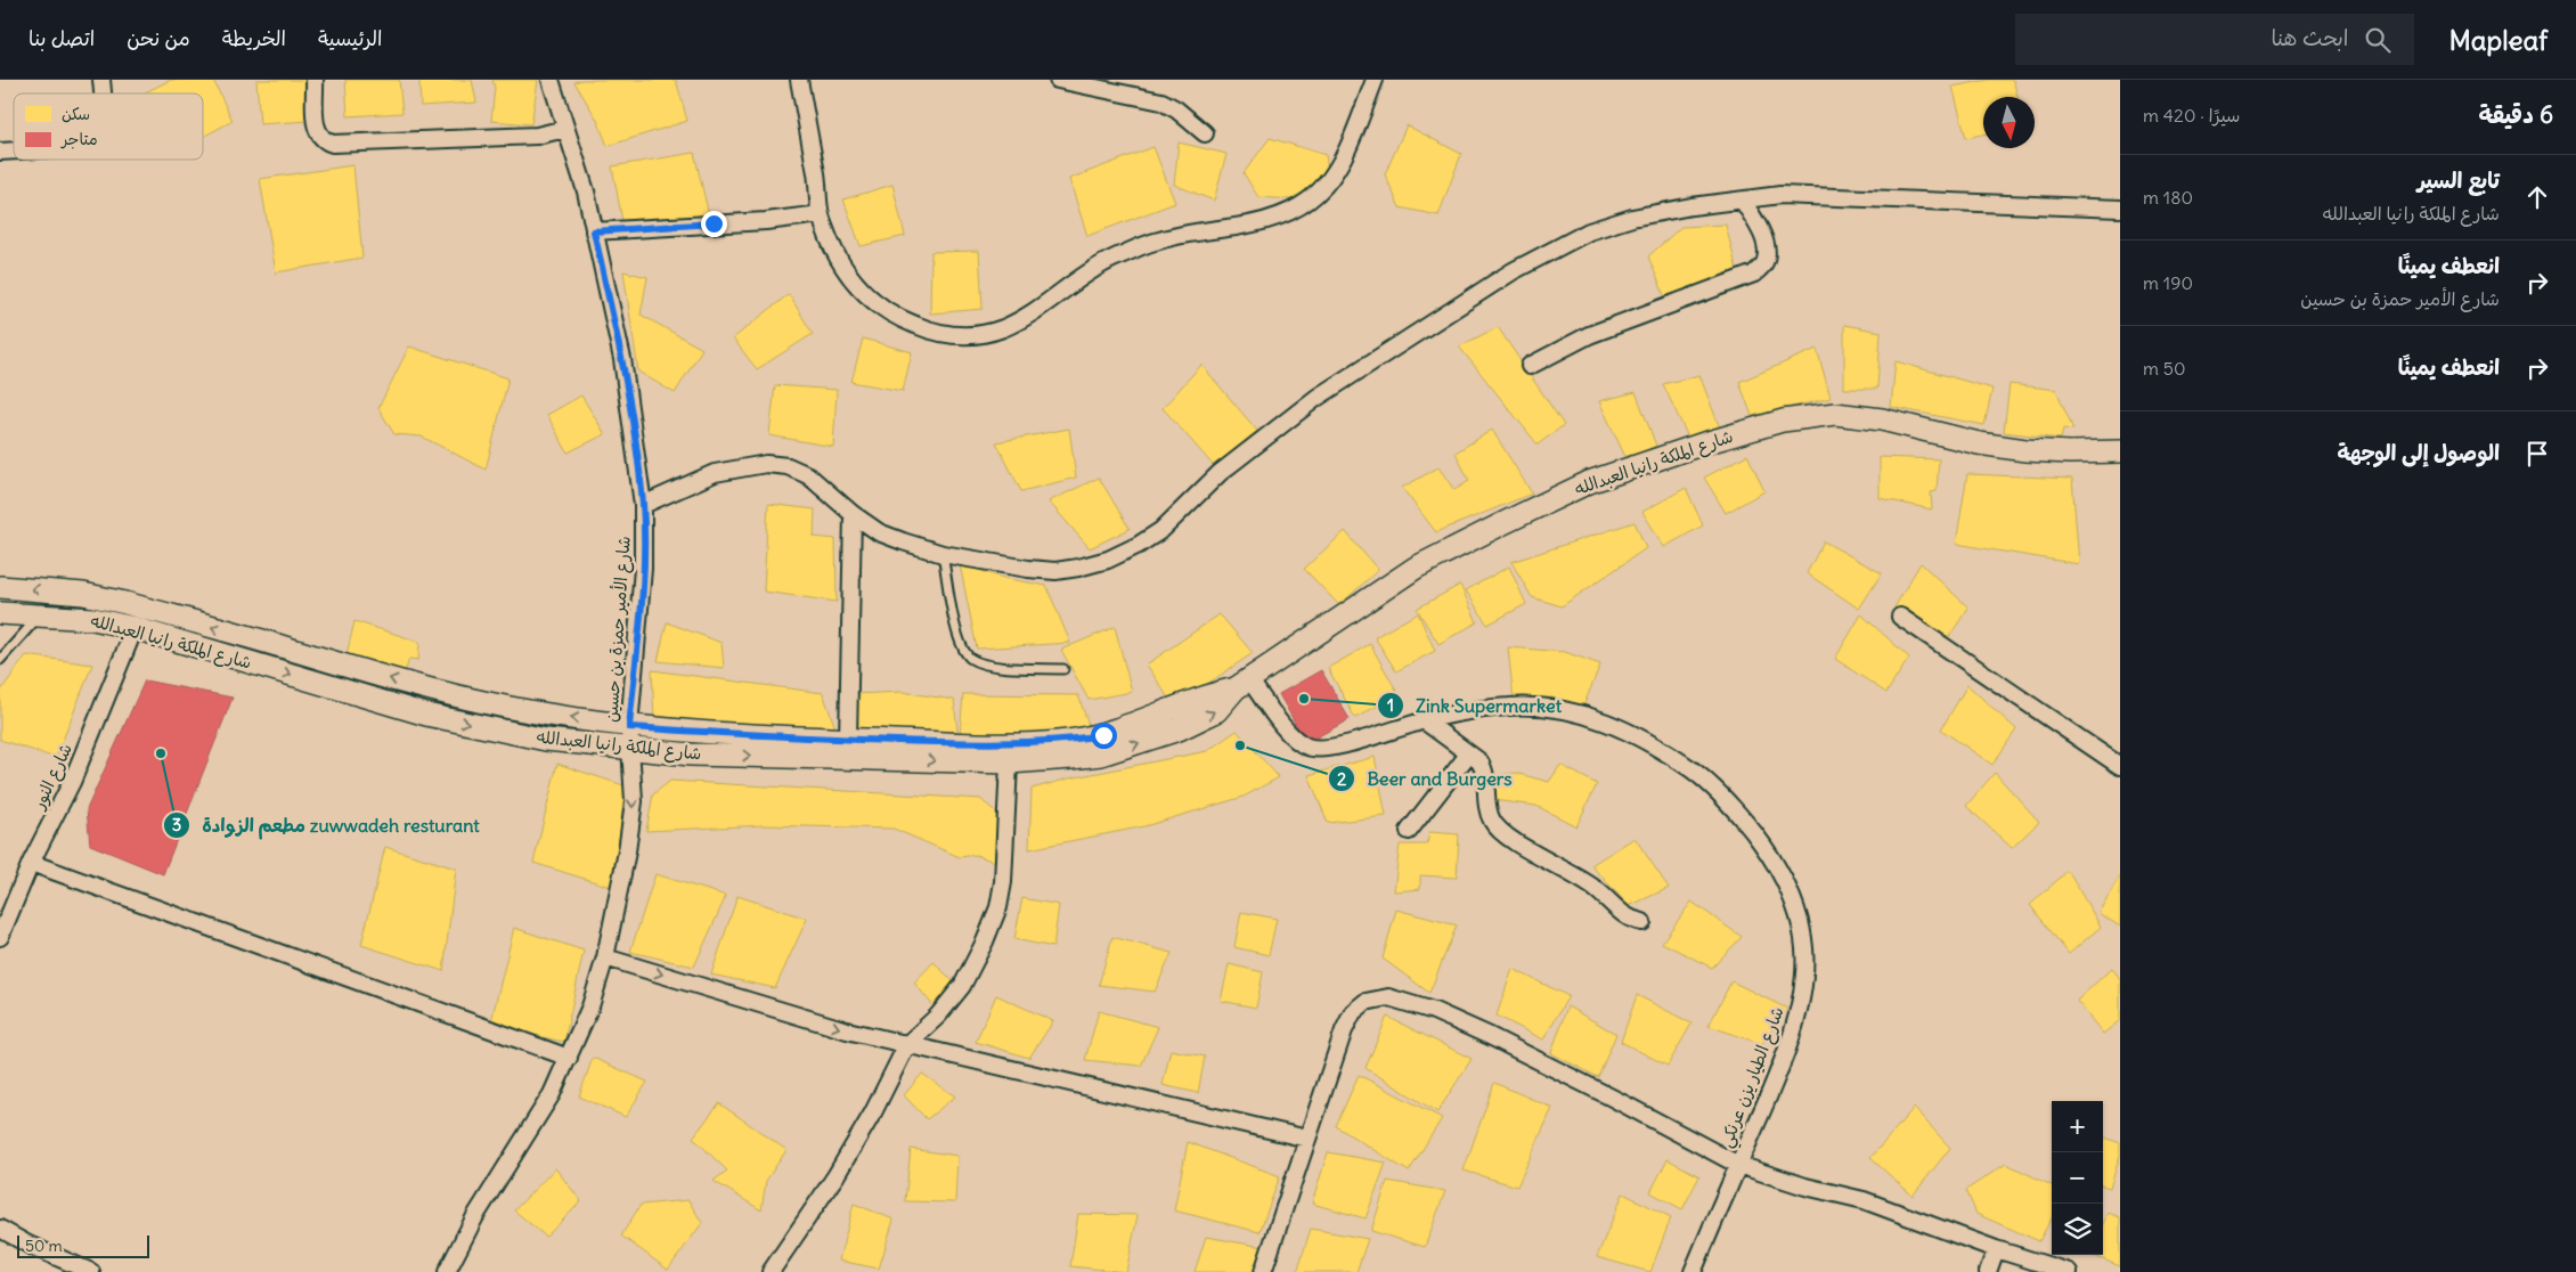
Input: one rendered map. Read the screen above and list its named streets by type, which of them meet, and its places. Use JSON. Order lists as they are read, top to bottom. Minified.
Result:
{"streets":{"main road":["شارع الملكة رانيا العبدالله"],"street":["شارع الأمير حمزة بن حسين","شارع النور","شارع الطيار يزن عرنكي"]},"crossings":[["شارع الملكة رانيا العبدالله","شارع الأمير حمزة بن حسين"],["شارع الملكة رانيا العبدالله","شارع النور"],["شارع الملكة رانيا العبدالله","شارع الطيار يزن عرنكي"]],"places":["Zink Supermarket","Beer and Burgers","مطعم الزوادة zuwwadeh resturant"],"legend":["سكن","متاجر"],"scale_bar":"50 m","north":"bottom","page":{"header":"Mapleaf","search":"ابحث هنا","nav":["الرئيسية","الخريطة","من نحن","اتصل بنا"],"heading":["6 دقيقة","سيرًا · 420 m"],"list":[["تابع السير","شارع الملكة رانيا العبدالله","180 m"],["انعطف يمينًا","شارع الأمير حمزة بن حسين","190 m"],["انعطف يمينًا","50 m"],"الوصول إلى الوجهة"],"map_buttons":["+","−"],"scale":"50 m"}}
